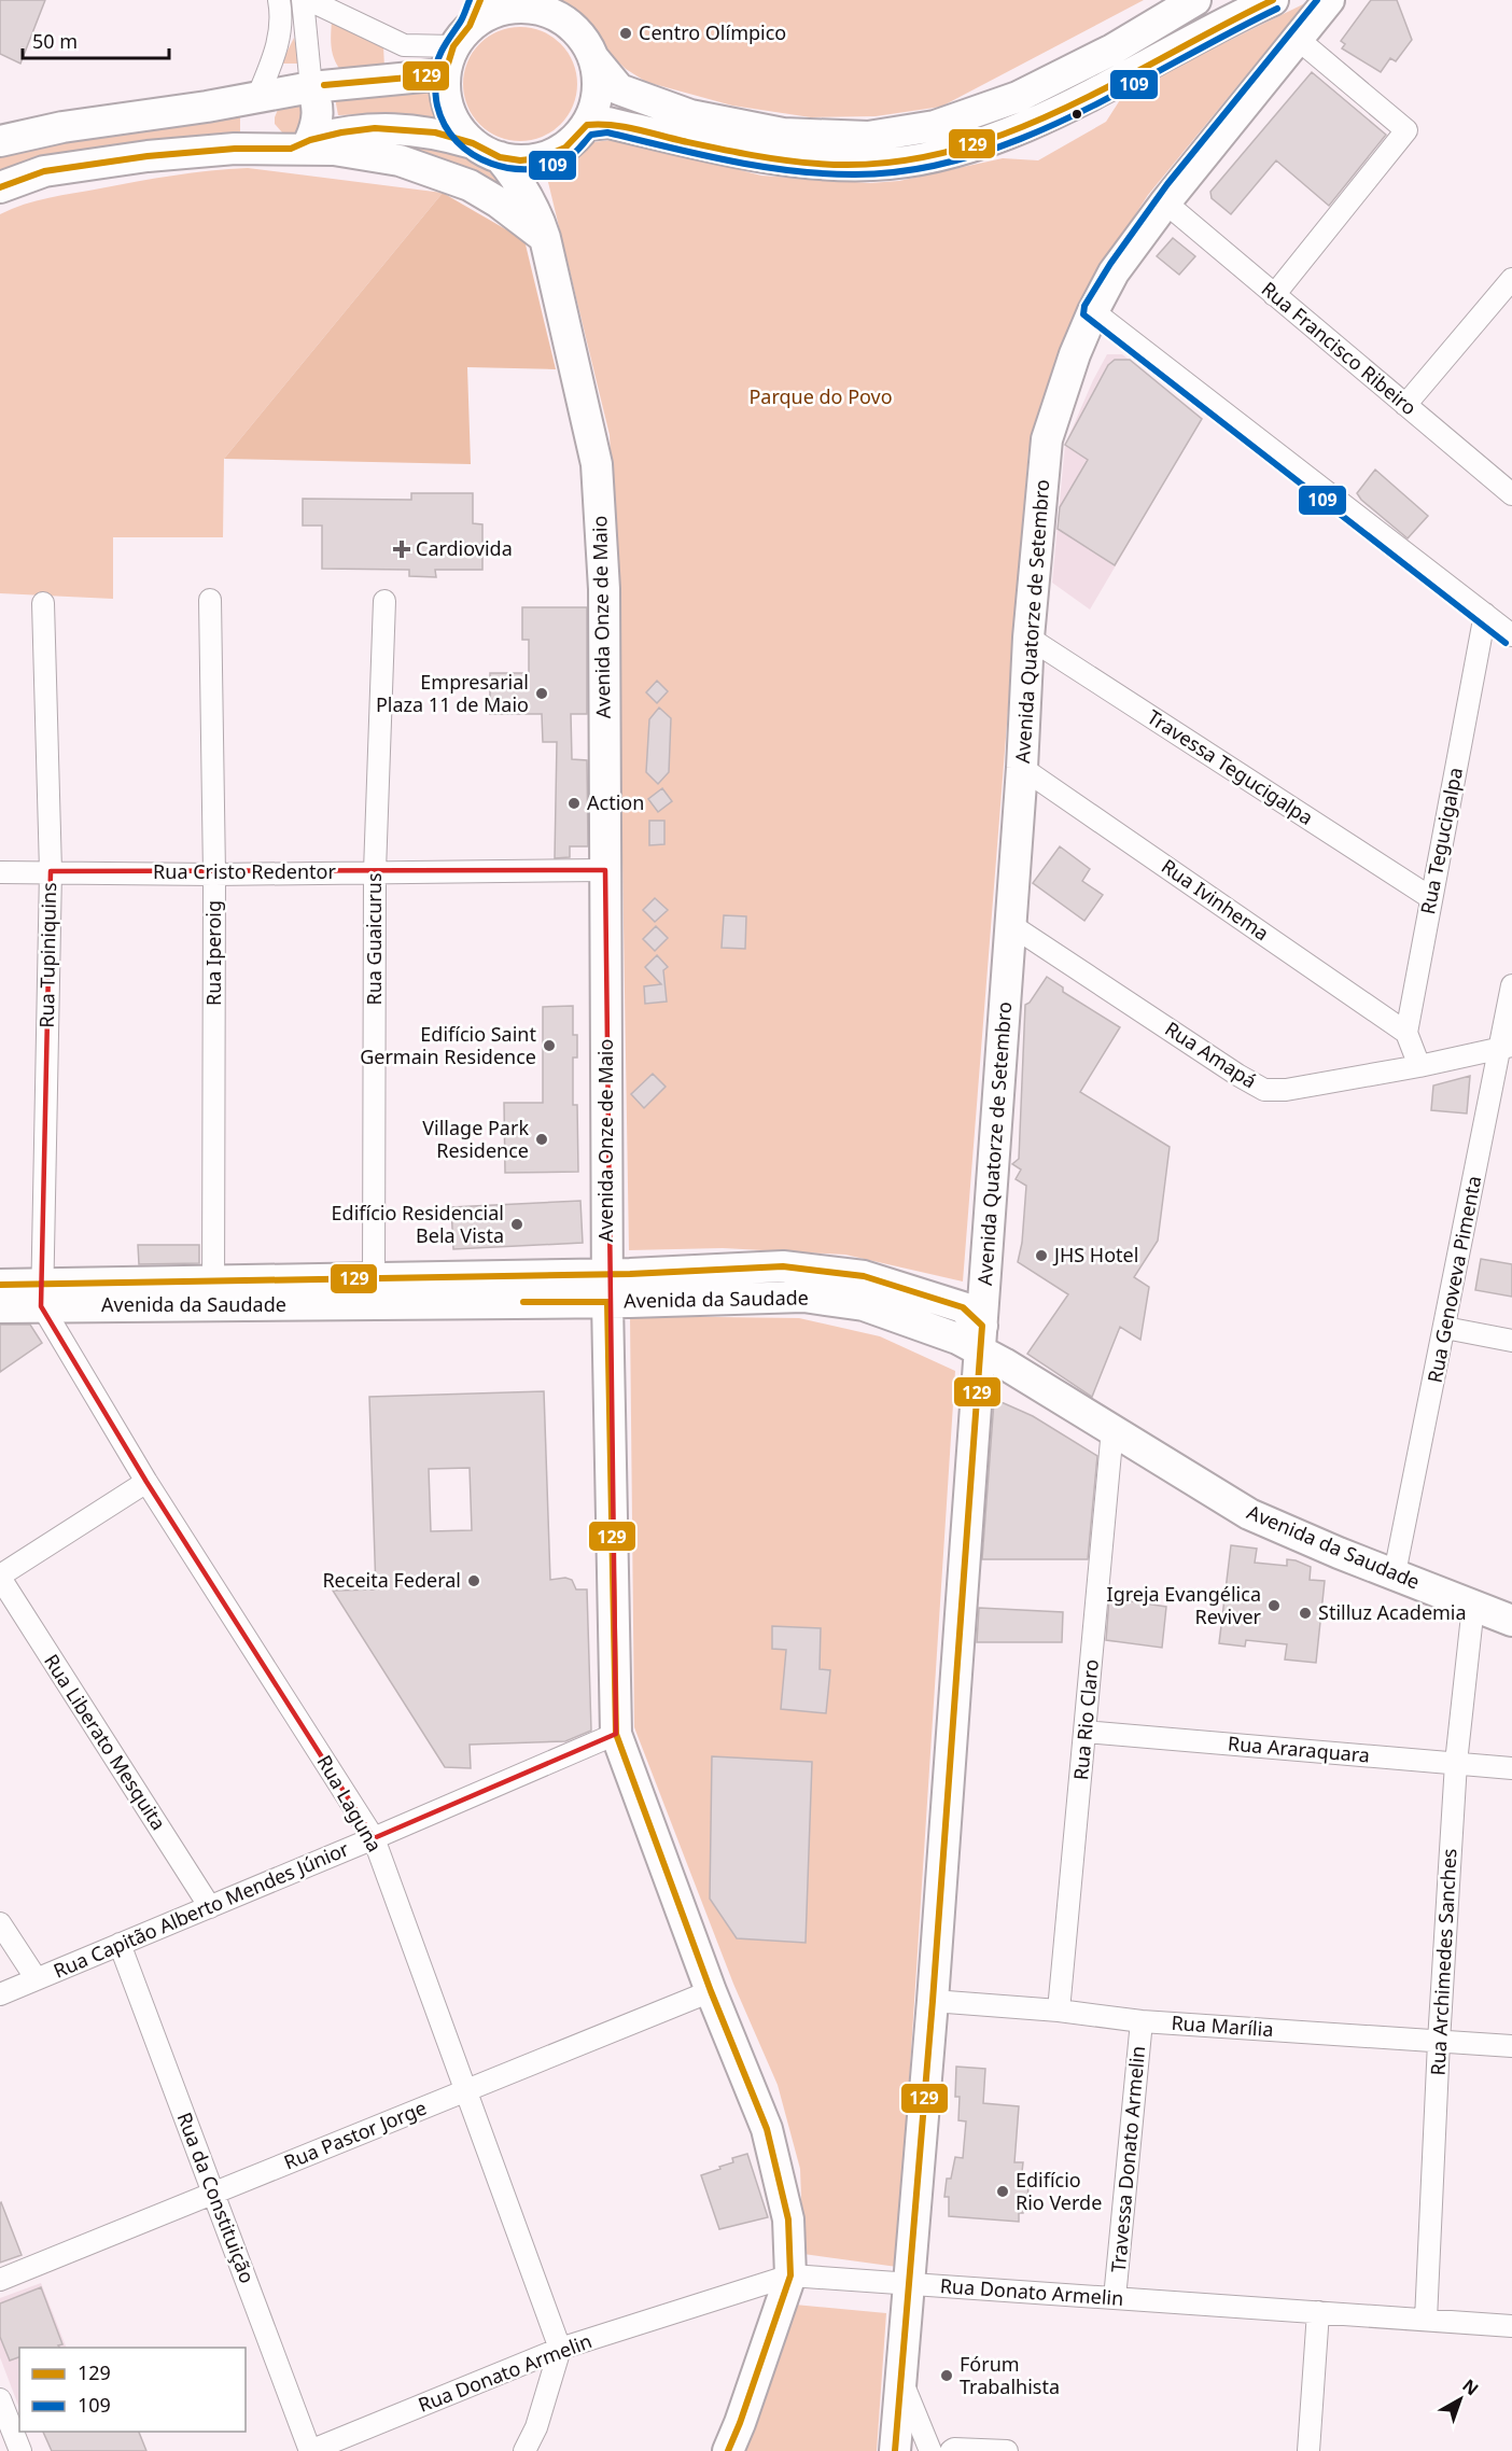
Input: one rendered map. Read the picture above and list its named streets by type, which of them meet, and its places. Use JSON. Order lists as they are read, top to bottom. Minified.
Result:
{"streets":{"street":["Rua Francisco Ribeiro","Avenida Onze de Maio","Avenida Quatorze de Setembro","Travessa Tegucigalpa","Rua Tegucigalpa","Rua Cristo Redentor","Rua Ivinhema","Rua Guaicurus","Rua Iperoig","Rua Tupiniquins","Rua Amapá","Rua Genoveva Pimenta","Avenida da Saudade","Rua Rio Claro","Rua Liberato Mesquita","Rua Araraquara","Rua Laguna","Rua Capitão Alberto Mendes Júnior","Rua Archimedes Sanches","Rua Marília","Rua Pastor Jorge","Travessa Donato Armelin","Rua da Constituição","Rua Donato Armelin"]},"crossings":[["Rua Francisco Ribeiro","Avenida Quatorze de Setembro"],["Avenida Onze de Maio","Rua Cristo Redentor"],["Avenida Onze de Maio","Avenida da Saudade"],["Avenida Onze de Maio","Rua Capitão Alberto Mendes Júnior"],["Avenida Onze de Maio","Rua Pastor Jorge"],["Avenida Onze de Maio","Rua Donato Armelin"],["Avenida Quatorze de Setembro","Travessa Tegucigalpa"],["Avenida Quatorze de Setembro","Rua Ivinhema"],["Avenida Quatorze de Setembro","Rua Amapá"],["Avenida Quatorze de Setembro","Avenida da Saudade"],["Avenida Quatorze de Setembro","Rua Marília"],["Avenida Quatorze de Setembro","Rua Donato Armelin"],["Travessa Tegucigalpa","Rua Tegucigalpa"],["Rua Tegucigalpa","Rua Ivinhema"],["Rua Cristo Redentor","Rua Guaicurus"],["Rua Cristo Redentor","Rua Iperoig"],["Rua Cristo Redentor","Rua Tupiniquins"],["Rua Guaicurus","Avenida da Saudade"],["Rua Iperoig","Avenida da Saudade"],["Rua Tupiniquins","Avenida da Saudade"],["Rua Tupiniquins","Rua Laguna"],["Rua Amapá","Rua Genoveva Pimenta"],["Rua Genoveva Pimenta","Avenida da Saudade"],["Avenida da Saudade","Rua Rio Claro"],["Avenida da Saudade","Rua Laguna"],["Avenida da Saudade","Rua Archimedes Sanches"],["Rua Rio Claro","Rua Araraquara"],["Rua Rio Claro","Rua Marília"],["Rua Liberato Mesquita","Rua Capitão Alberto Mendes Júnior"],["Rua Araraquara","Rua Archimedes Sanches"],["Rua Laguna","Rua Capitão Alberto Mendes Júnior"],["Rua Laguna","Rua Pastor Jorge"],["Rua Laguna","Rua Donato Armelin"],["Rua Capitão Alberto Mendes Júnior","Rua da Constituição"],["Rua Archimedes Sanches","Rua Marília"],["Rua Archimedes Sanches","Rua Donato Armelin"],["Rua Marília","Travessa Donato Armelin"],["Rua Pastor Jorge","Rua da Constituição"],["Travessa Donato Armelin","Rua Donato Armelin"],["Rua da Constituição","Rua Donato Armelin"]],"parks":["Parque do Povo"],"places":{"other":["Centro Olímpico","Empresarial Plaza 11 de Maio","Action","Edifício Saint Germain Residence","Village Park Residence","Edifício Residencial Bela Vista","JHS Hotel","Receita Federal","Igreja Evangélica Reviver","Stilluz Academia","Edifício Rio Verde","Fórum Trabalhista"],"health":["Cardiovida"]},"lines":["transit line 129","transit line 109"],"legend":["129","109"],"scale_bar":"50 m","north":"top right"}
